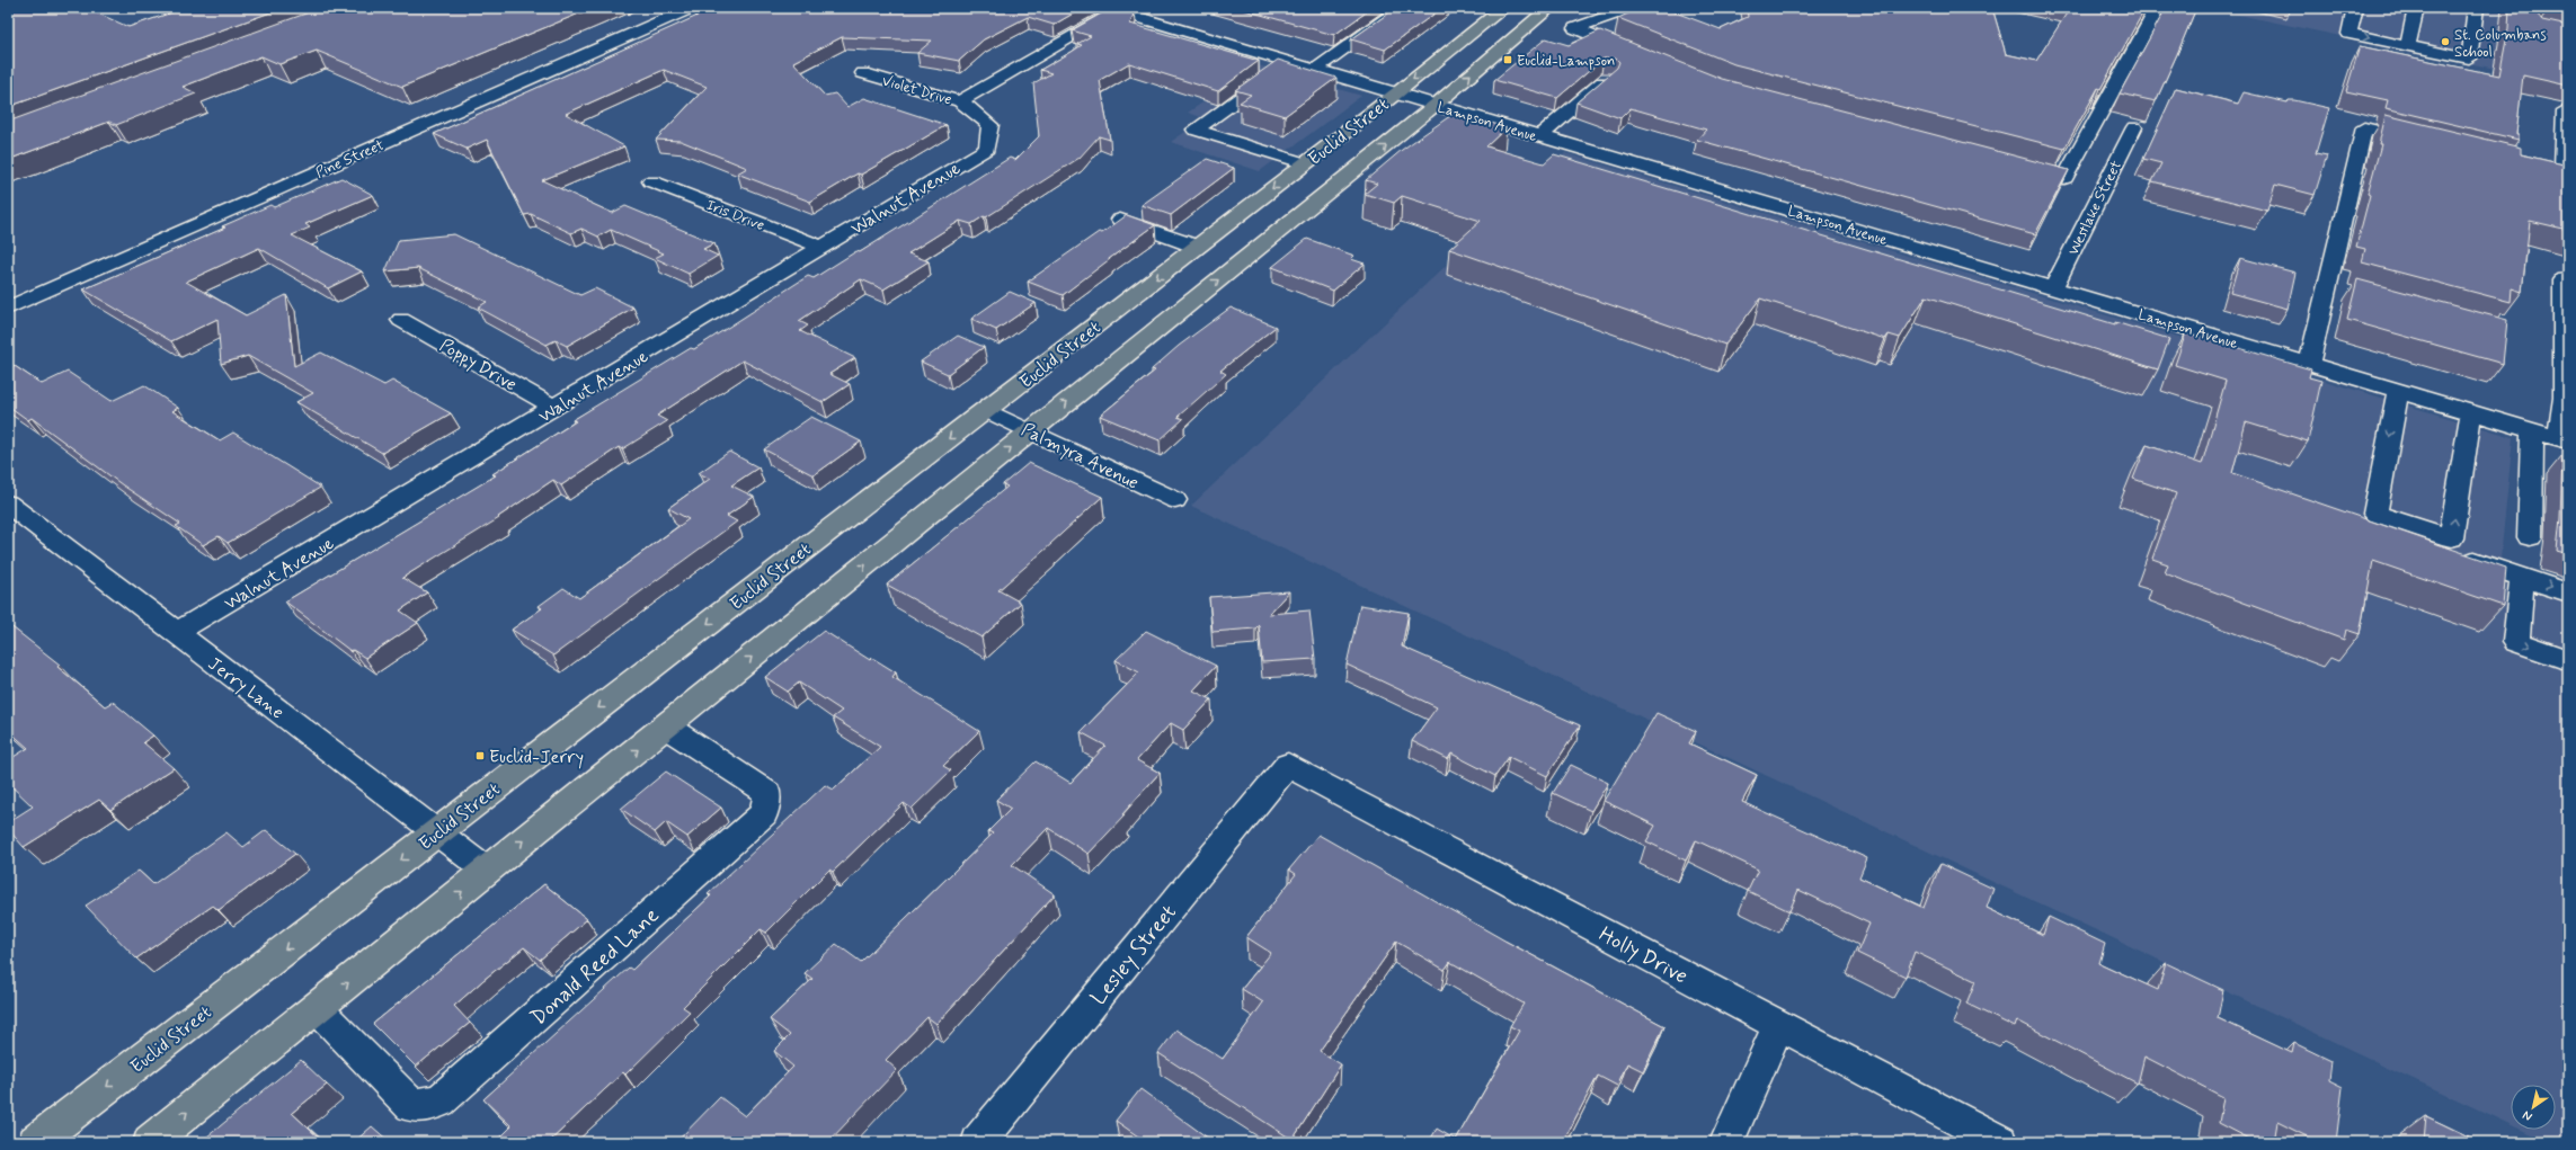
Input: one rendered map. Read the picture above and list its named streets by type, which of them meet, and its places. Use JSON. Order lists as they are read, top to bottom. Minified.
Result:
{"streets":{"main road":["Euclid Street"],"street":["Violet Drive","Lampson Avenue","Pine Street","Walnut Avenue","Westlake Street","Iris Drive","Poppy Drive","Palmyra Avenue","Jerry Lane","Lesley Street","Holly Drive","Donald Reed Lane"]},"crossings":[["Violet Drive","Walnut Avenue"],["Lampson Avenue","Euclid Street"],["Lampson Avenue","Westlake Street"],["Euclid Street","Palmyra Avenue"],["Euclid Street","Jerry Lane"],["Euclid Street","Donald Reed Lane"],["Walnut Avenue","Iris Drive"],["Walnut Avenue","Poppy Drive"],["Walnut Avenue","Jerry Lane"],["Lesley Street","Holly Drive"]],"places":{"other":["St. Columbans School"],"transit":["Euclid-Lampson","Euclid-Jerry"]},"north":"bottom left"}
